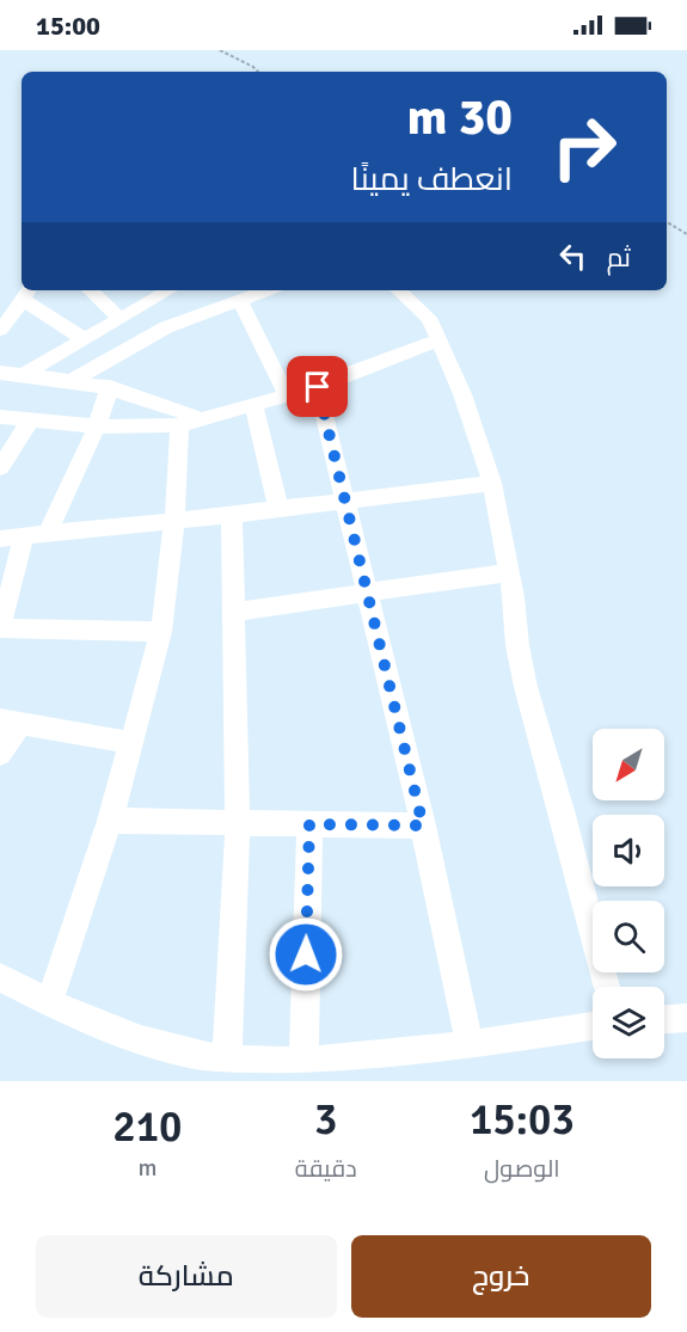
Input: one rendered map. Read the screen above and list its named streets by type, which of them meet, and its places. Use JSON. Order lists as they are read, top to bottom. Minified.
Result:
{"north":"bottom left","page":{"status":"15:00","turn":["30 m","انعطف يمينًا"],"then":"ثم","eta":["15:03","الوصول","3","دقيقة","210","m"],"buttons":["خروج","مشاركة"]}}
